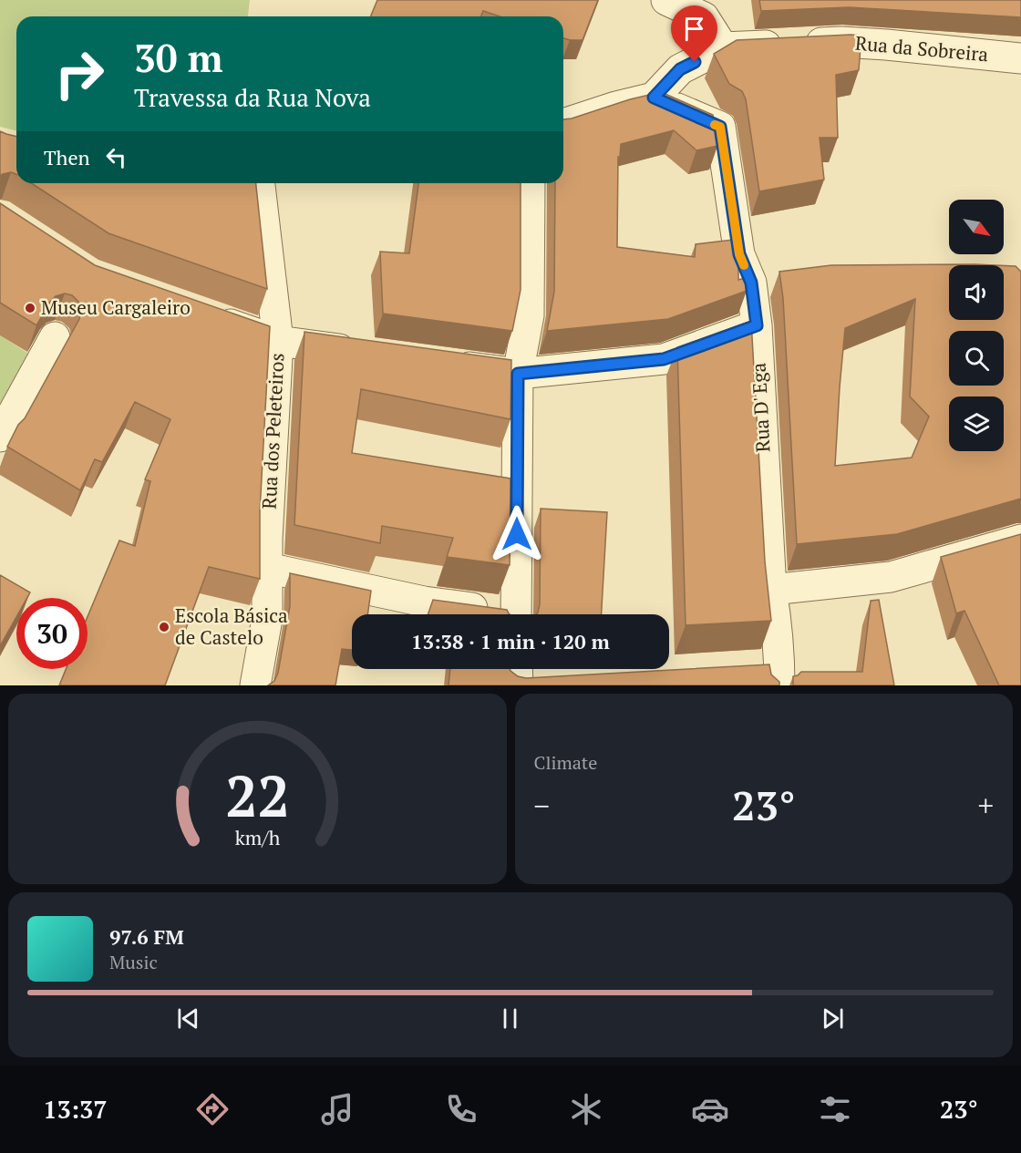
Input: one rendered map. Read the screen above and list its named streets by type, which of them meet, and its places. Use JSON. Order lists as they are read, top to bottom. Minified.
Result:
{"streets":{"street":["Rua da Sobreira","Rua D' Ega","Rua dos Peleteiros"]},"places":["Museu Cargaleiro","Escola Básica de Castelo"],"north":"bottom right","page":{"turn":["30 m","Travessa da Rua Nova"],"then":"Then","limit":"30","trip":"13:38 · 1 min · 120 m","tile":"Climate","heat":["−","23°","+"],"song":["97.6 FM","Music"],"tabs":["13:37","23°"],"gauge":["22","km/h"]}}
